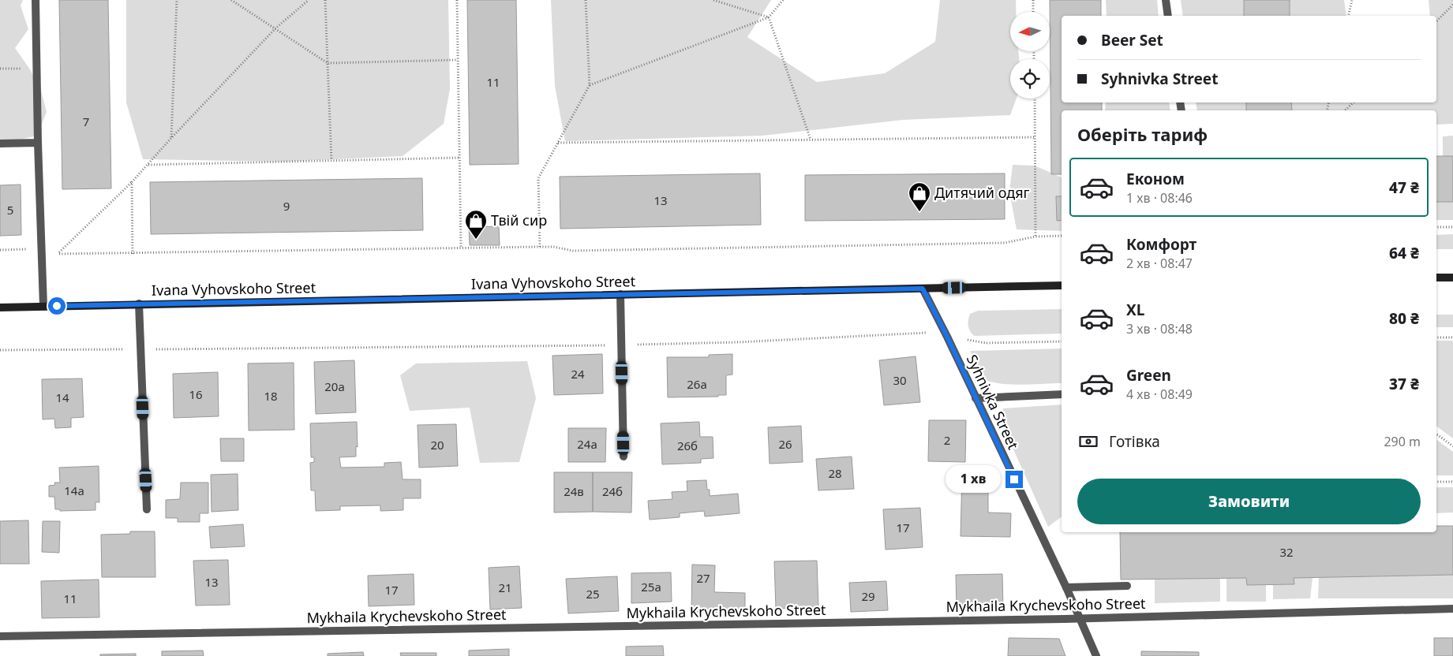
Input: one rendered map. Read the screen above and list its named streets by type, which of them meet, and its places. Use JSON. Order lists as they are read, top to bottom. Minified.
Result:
{"streets":{"main road":["Ivana Vyhovskoho Street"],"street":["Syhnivka Street","Mykhaila Krychevskoho Street"]},"crossings":[["Ivana Vyhovskoho Street","Syhnivka Street"],["Syhnivka Street","Mykhaila Krychevskoho Street"]],"places":{"shop":["Дитячий одяг","Твій сир"]},"house_numbers":["11","7","13","9","5","24","30","26а","20а","16","18","14","2","24а","26","20","26б","28","14а","24в","24б","17","32","27","13","25а","21","17","25","29","11"],"north":"left","page":{"banner":["Beer Set","Syhnivka Street"],"heading":"Оберіть тариф","list":[{"name":"Економ","note":"1 хв · 08:46","value":"47 ₴"},{"name":"Комфорт","note":"2 хв · 08:47","value":"64 ₴"},{"name":"XL","note":"3 хв · 08:48","value":"80 ₴"},{"name":"Green","note":"4 хв · 08:49","value":"37 ₴"}],"pay":["Готівка","290 m"],"bubble":"1 хв","buttons":"Замовити"}}
